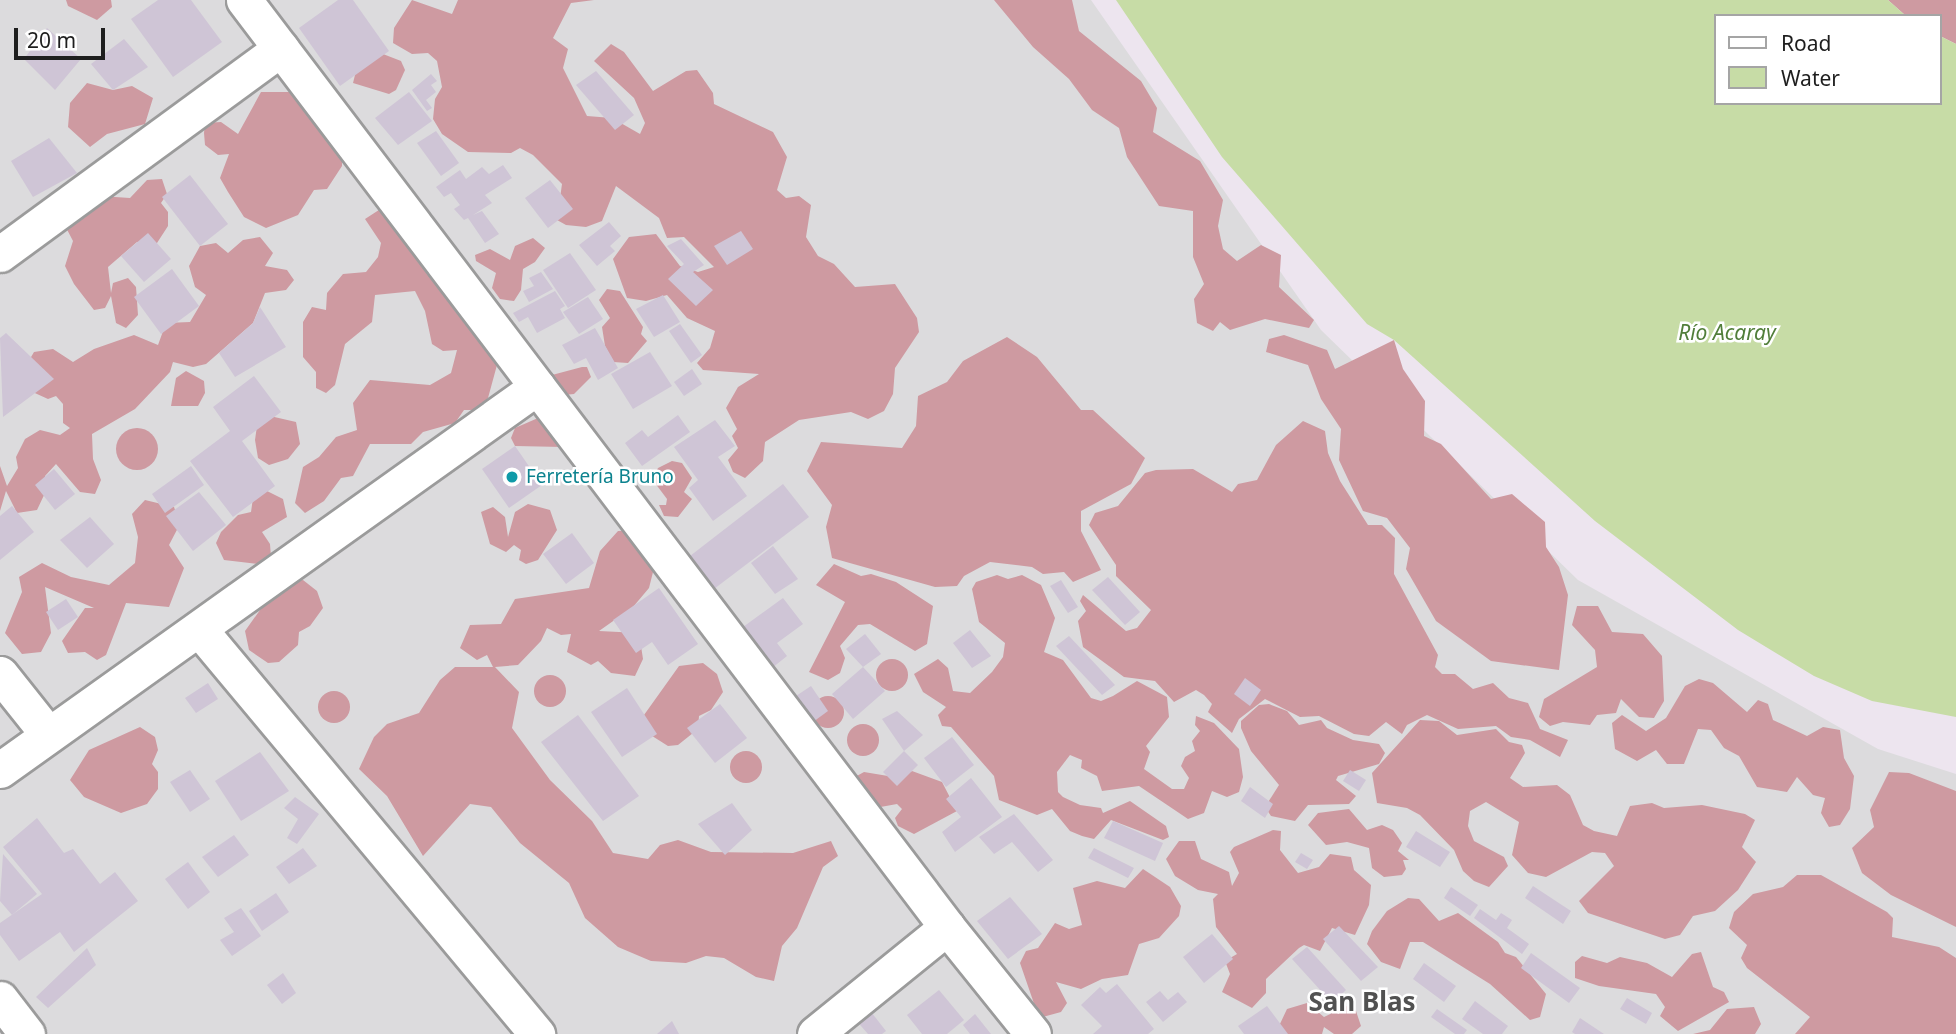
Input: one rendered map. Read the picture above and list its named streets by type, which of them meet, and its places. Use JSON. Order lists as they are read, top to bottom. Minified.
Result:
{"districts":["San Blas"],"water":["Río Acaray"],"places":["Ferretería Bruno"],"legend":["Road","Water"],"scale_bar":"20 m"}
